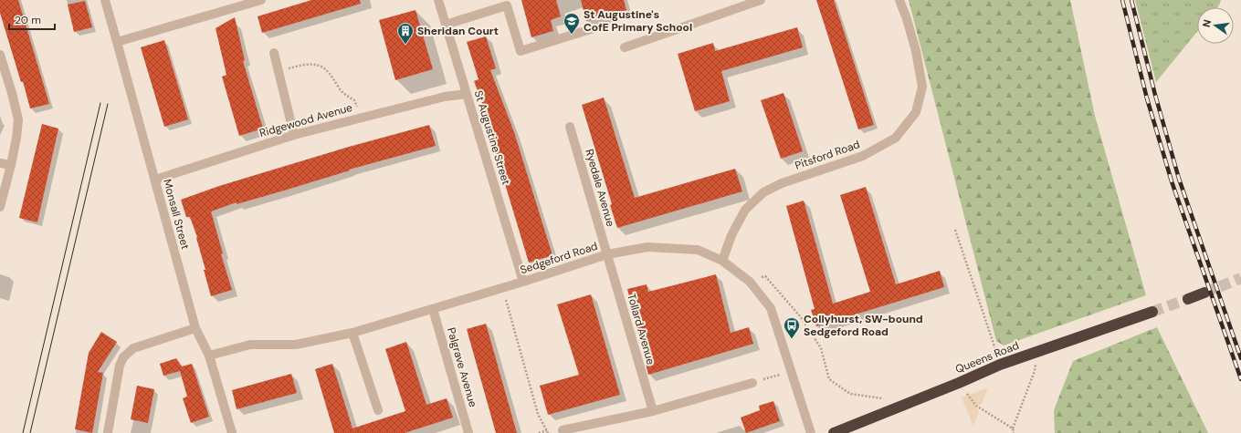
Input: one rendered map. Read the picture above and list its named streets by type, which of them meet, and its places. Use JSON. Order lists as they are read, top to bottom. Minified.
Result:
{"streets":{"highway":["Queens Road"],"street":["Ridgewood Avenue","St Augustine Street","Pitsford Road","Ryedale Avenue","Monsall Street","Sedgeford Road","Tollard Avenue","Palgrave Avenue"]},"crossings":[["Ridgewood Avenue","St Augustine Street"],["Ridgewood Avenue","Monsall Street"],["St Augustine Street","Sedgeford Road"],["Pitsford Road","Sedgeford Road"],["Ryedale Avenue","Sedgeford Road"],["Ryedale Avenue","Tollard Avenue"],["Monsall Street","Sedgeford Road"],["Sedgeford Road","Tollard Avenue"],["Sedgeford Road","Palgrave Avenue"]],"places":{"school or university":["St Augustine's CofE Primary School"],"building":["Sheridan Court"],"bus stop":["Collyhurst, SW-bound Sedgeford Road"]},"scale_bar":"20 m","north":"left"}
